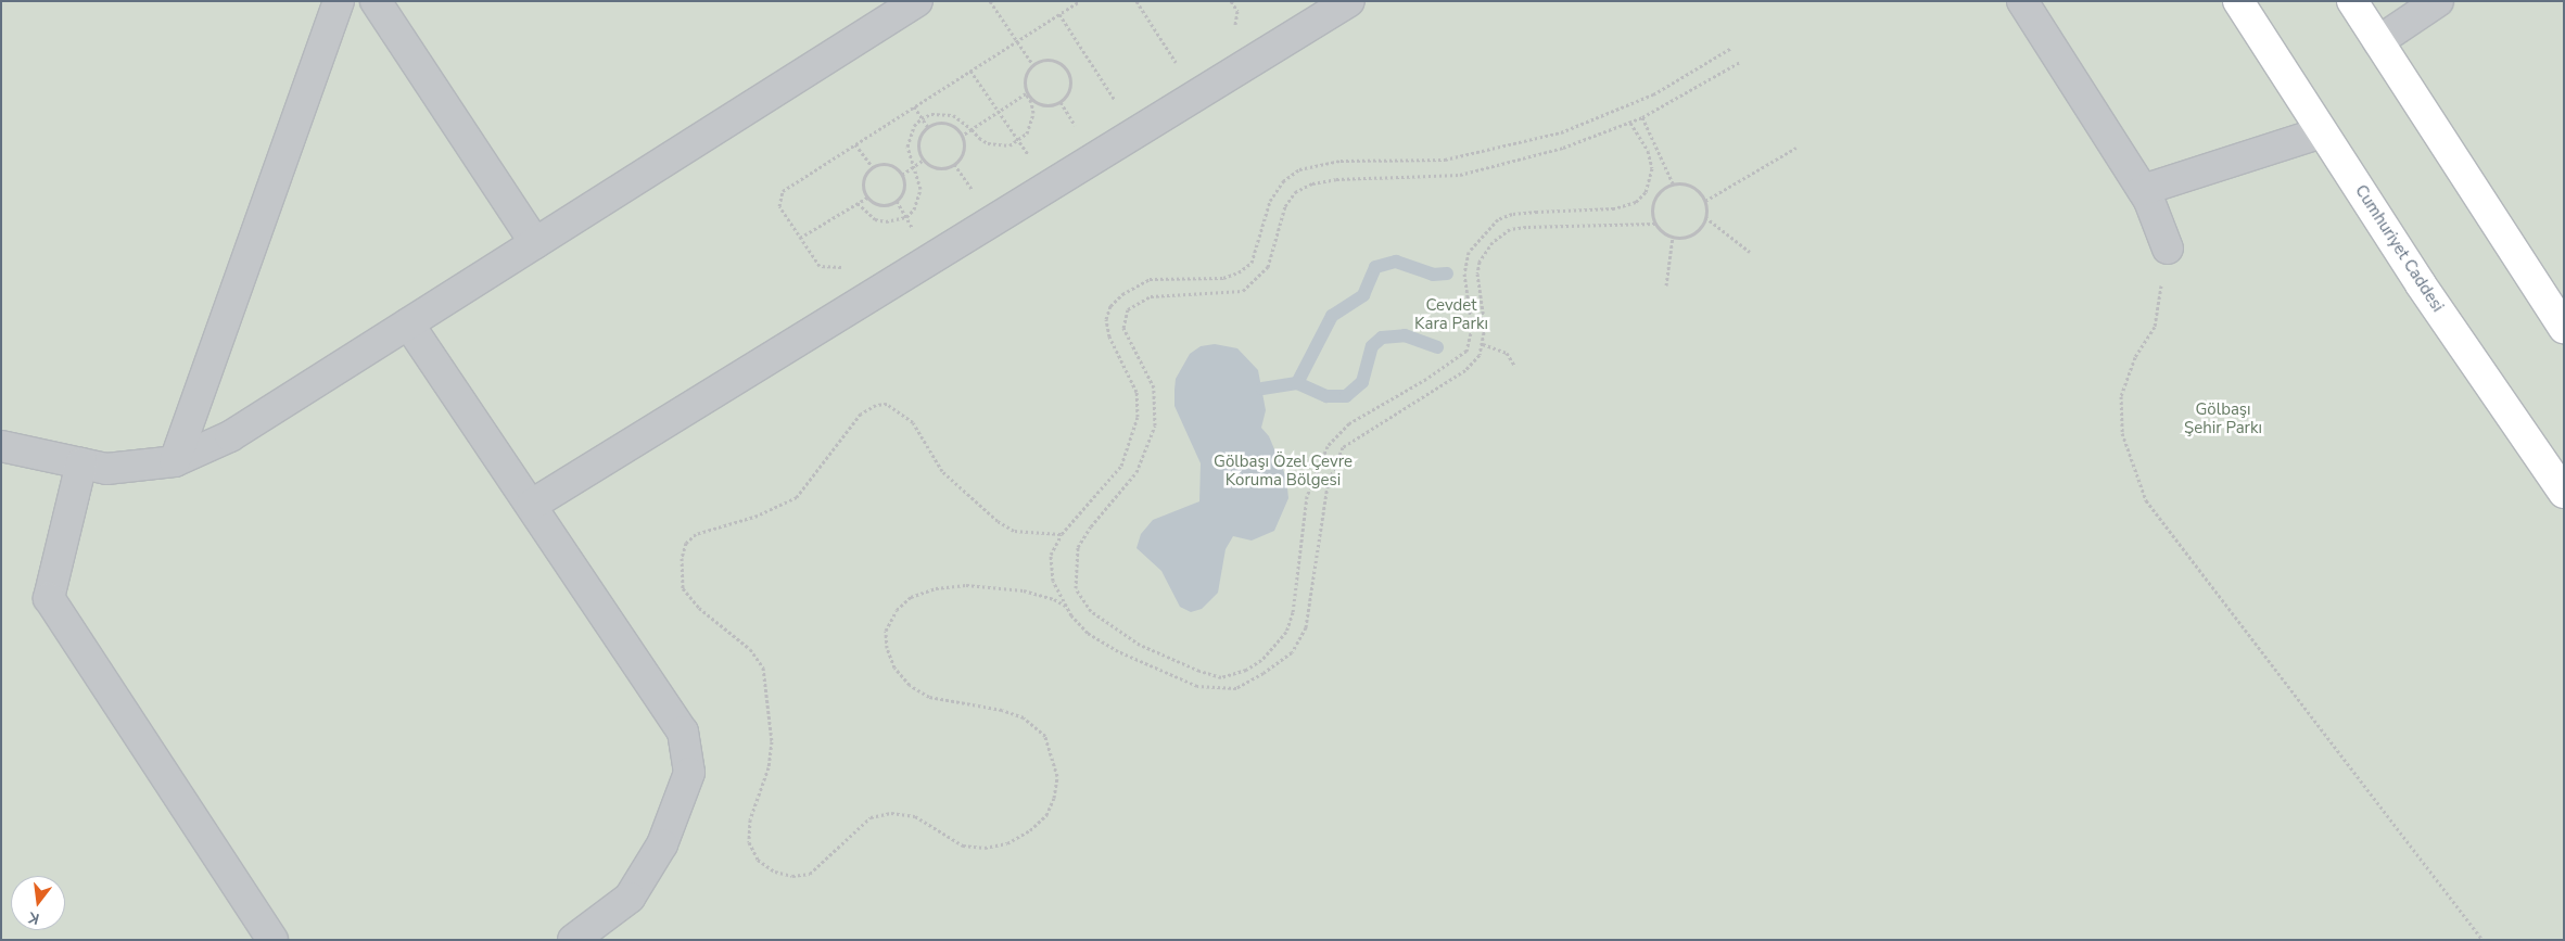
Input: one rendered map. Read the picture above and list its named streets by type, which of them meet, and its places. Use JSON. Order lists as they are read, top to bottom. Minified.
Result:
{"streets":{"main road":["Cumhuriyet Caddesi"]},"parks":["Cevdet Kara Parkı","Gölbaşı Şehir Parkı","Gölbaşı Özel Çevre Koruma Bölgesi"],"north":"bottom"}
